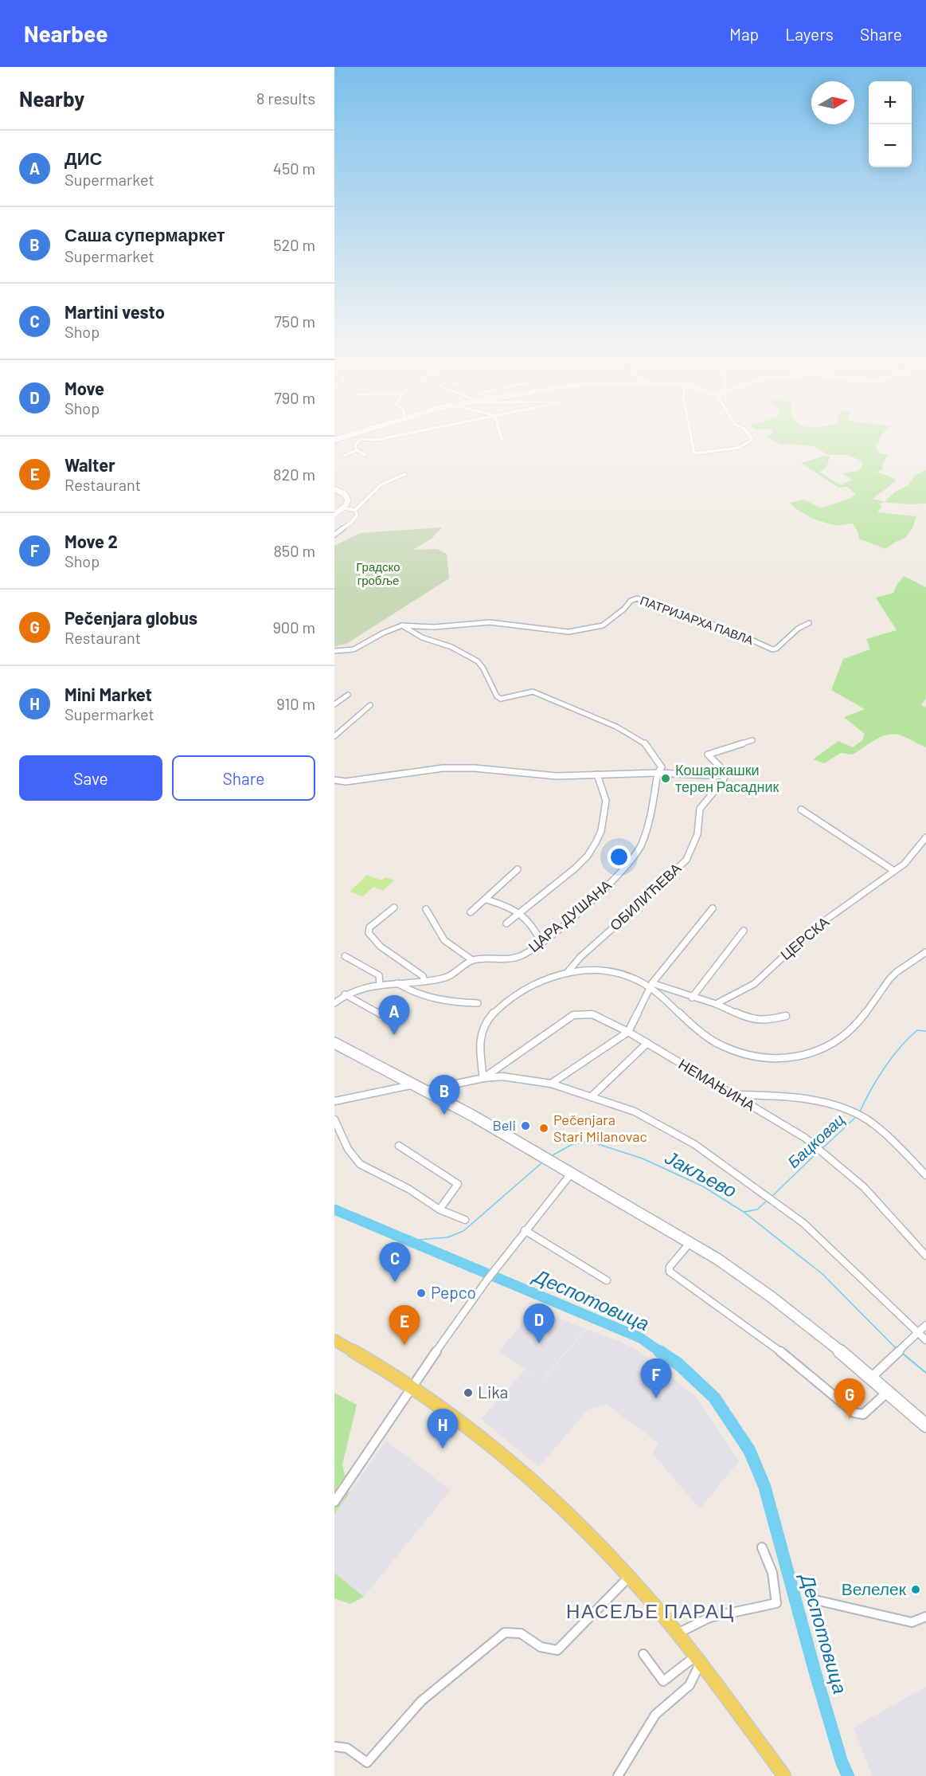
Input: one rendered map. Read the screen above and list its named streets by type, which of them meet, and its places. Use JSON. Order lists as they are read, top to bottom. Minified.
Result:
{"streets":{"street":["ПАТРИЈАРХА ПАВЛА","ОБИЛИЋЕВА","ЦАРА ДУШАНА","ЦЕРСКА","НЕМАЊИНА"]},"districts":["НАСЕЉЕ ПАРАЦ"],"water":["Бацковац","Јакљево","Деспотовица"],"parks":["Градско гробље"],"places":["Кошаркашки терен Расадник","Beli","Pečenjara Stari Milanovac","Pepco","Lika","Велелек"],"north":"right","page":{"header":"Nearbee","nav":["Map","Layers","Share"],"heading":["Nearby","8 results"],"map_buttons":["+","−"],"list":[{"mark":"A","name":"ДИС","note":"Supermarket","value":"450 m"},{"mark":"B","name":"Саша супермаркет","note":"Supermarket","value":"520 m"},{"mark":"C","name":"Martini vesto","note":"Shop","value":"750 m"},{"mark":"D","name":"Move","note":"Shop","value":"790 m"},{"mark":"E","name":"Walter","note":"Restaurant","value":"820 m"},{"mark":"F","name":"Move 2","note":"Shop","value":"850 m"},{"mark":"G","name":"Pečenjara globus","note":"Restaurant","value":"900 m"},{"mark":"H","name":"Mini Market","note":"Supermarket","value":"910 m"}],"buttons":["Save","Share"],"pins":["A","B","C","D","E","F","G","H"]}}
